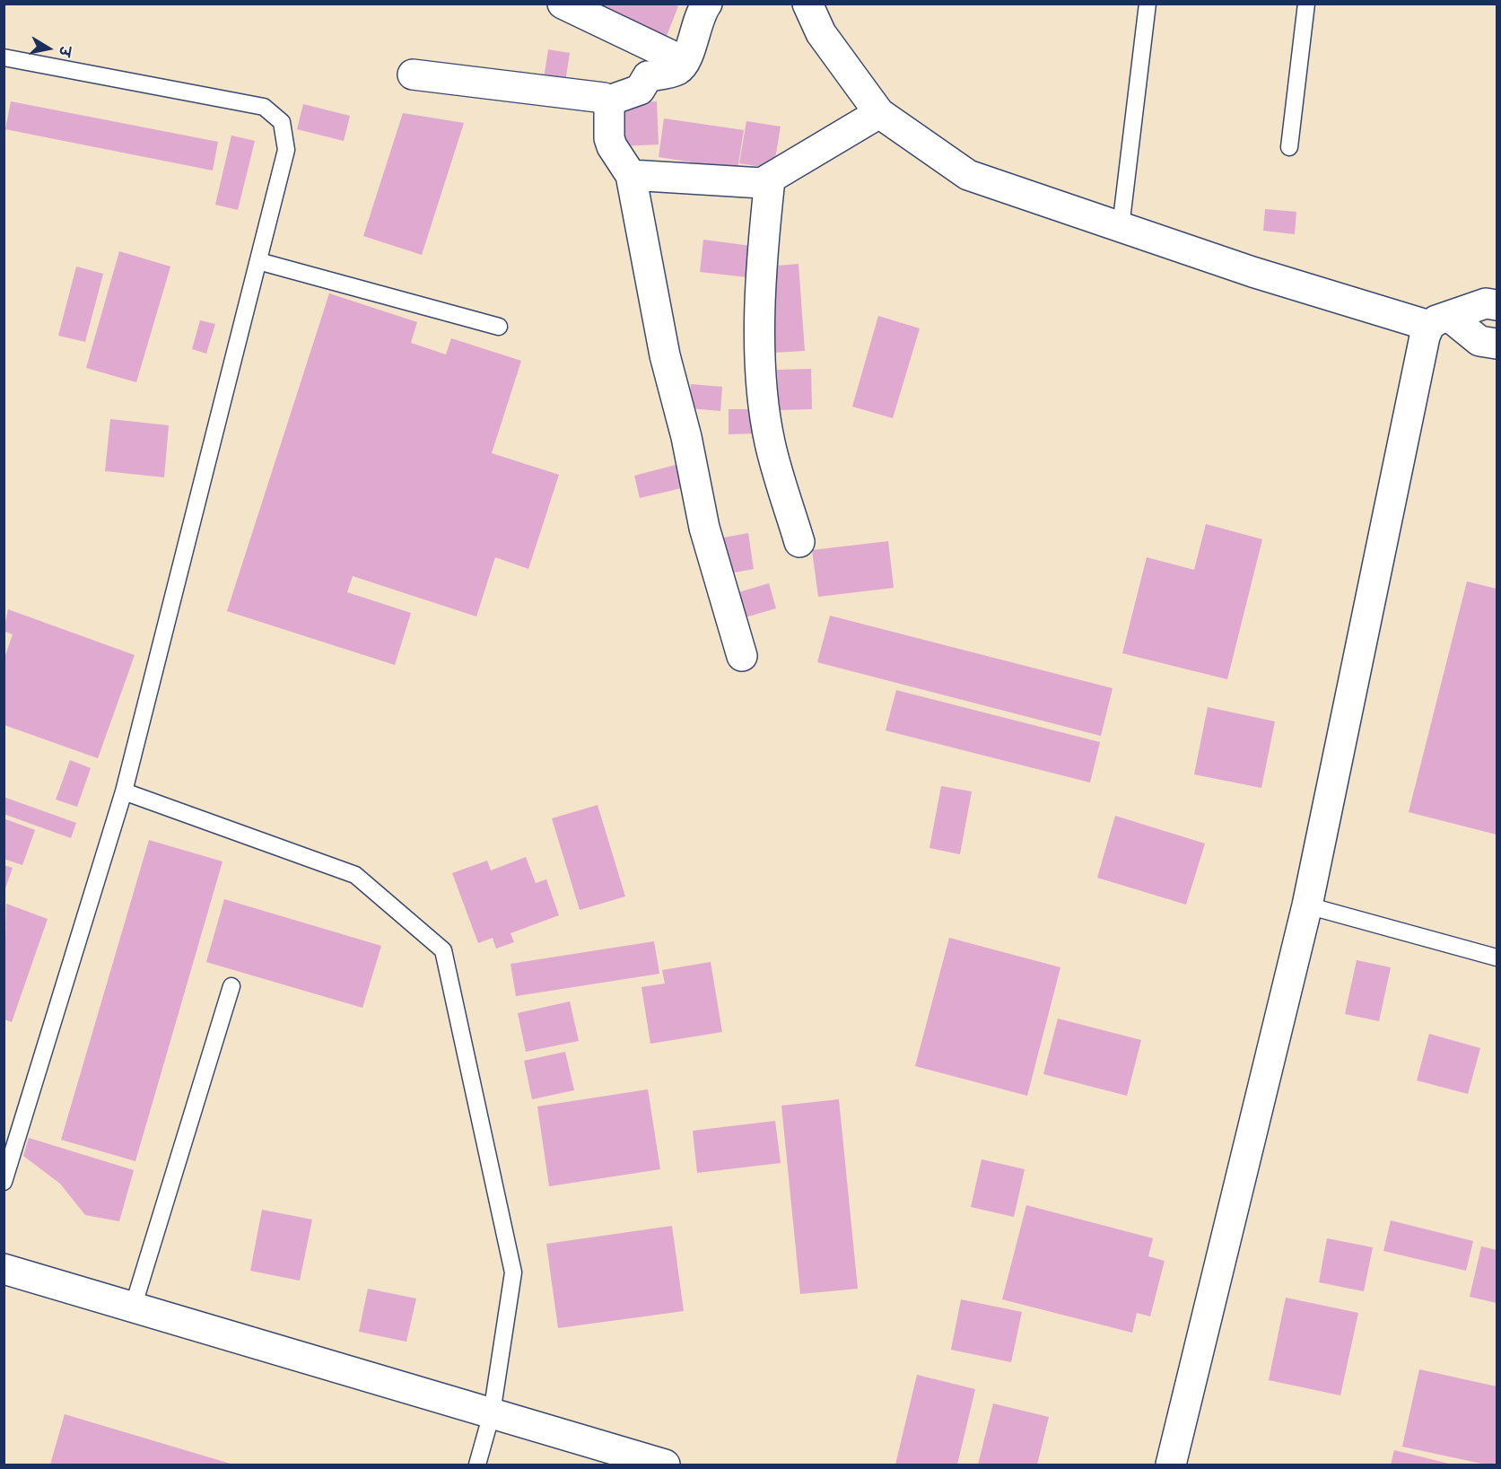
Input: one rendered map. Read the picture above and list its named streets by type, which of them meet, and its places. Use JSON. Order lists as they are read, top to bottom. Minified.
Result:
{"north":"right"}
